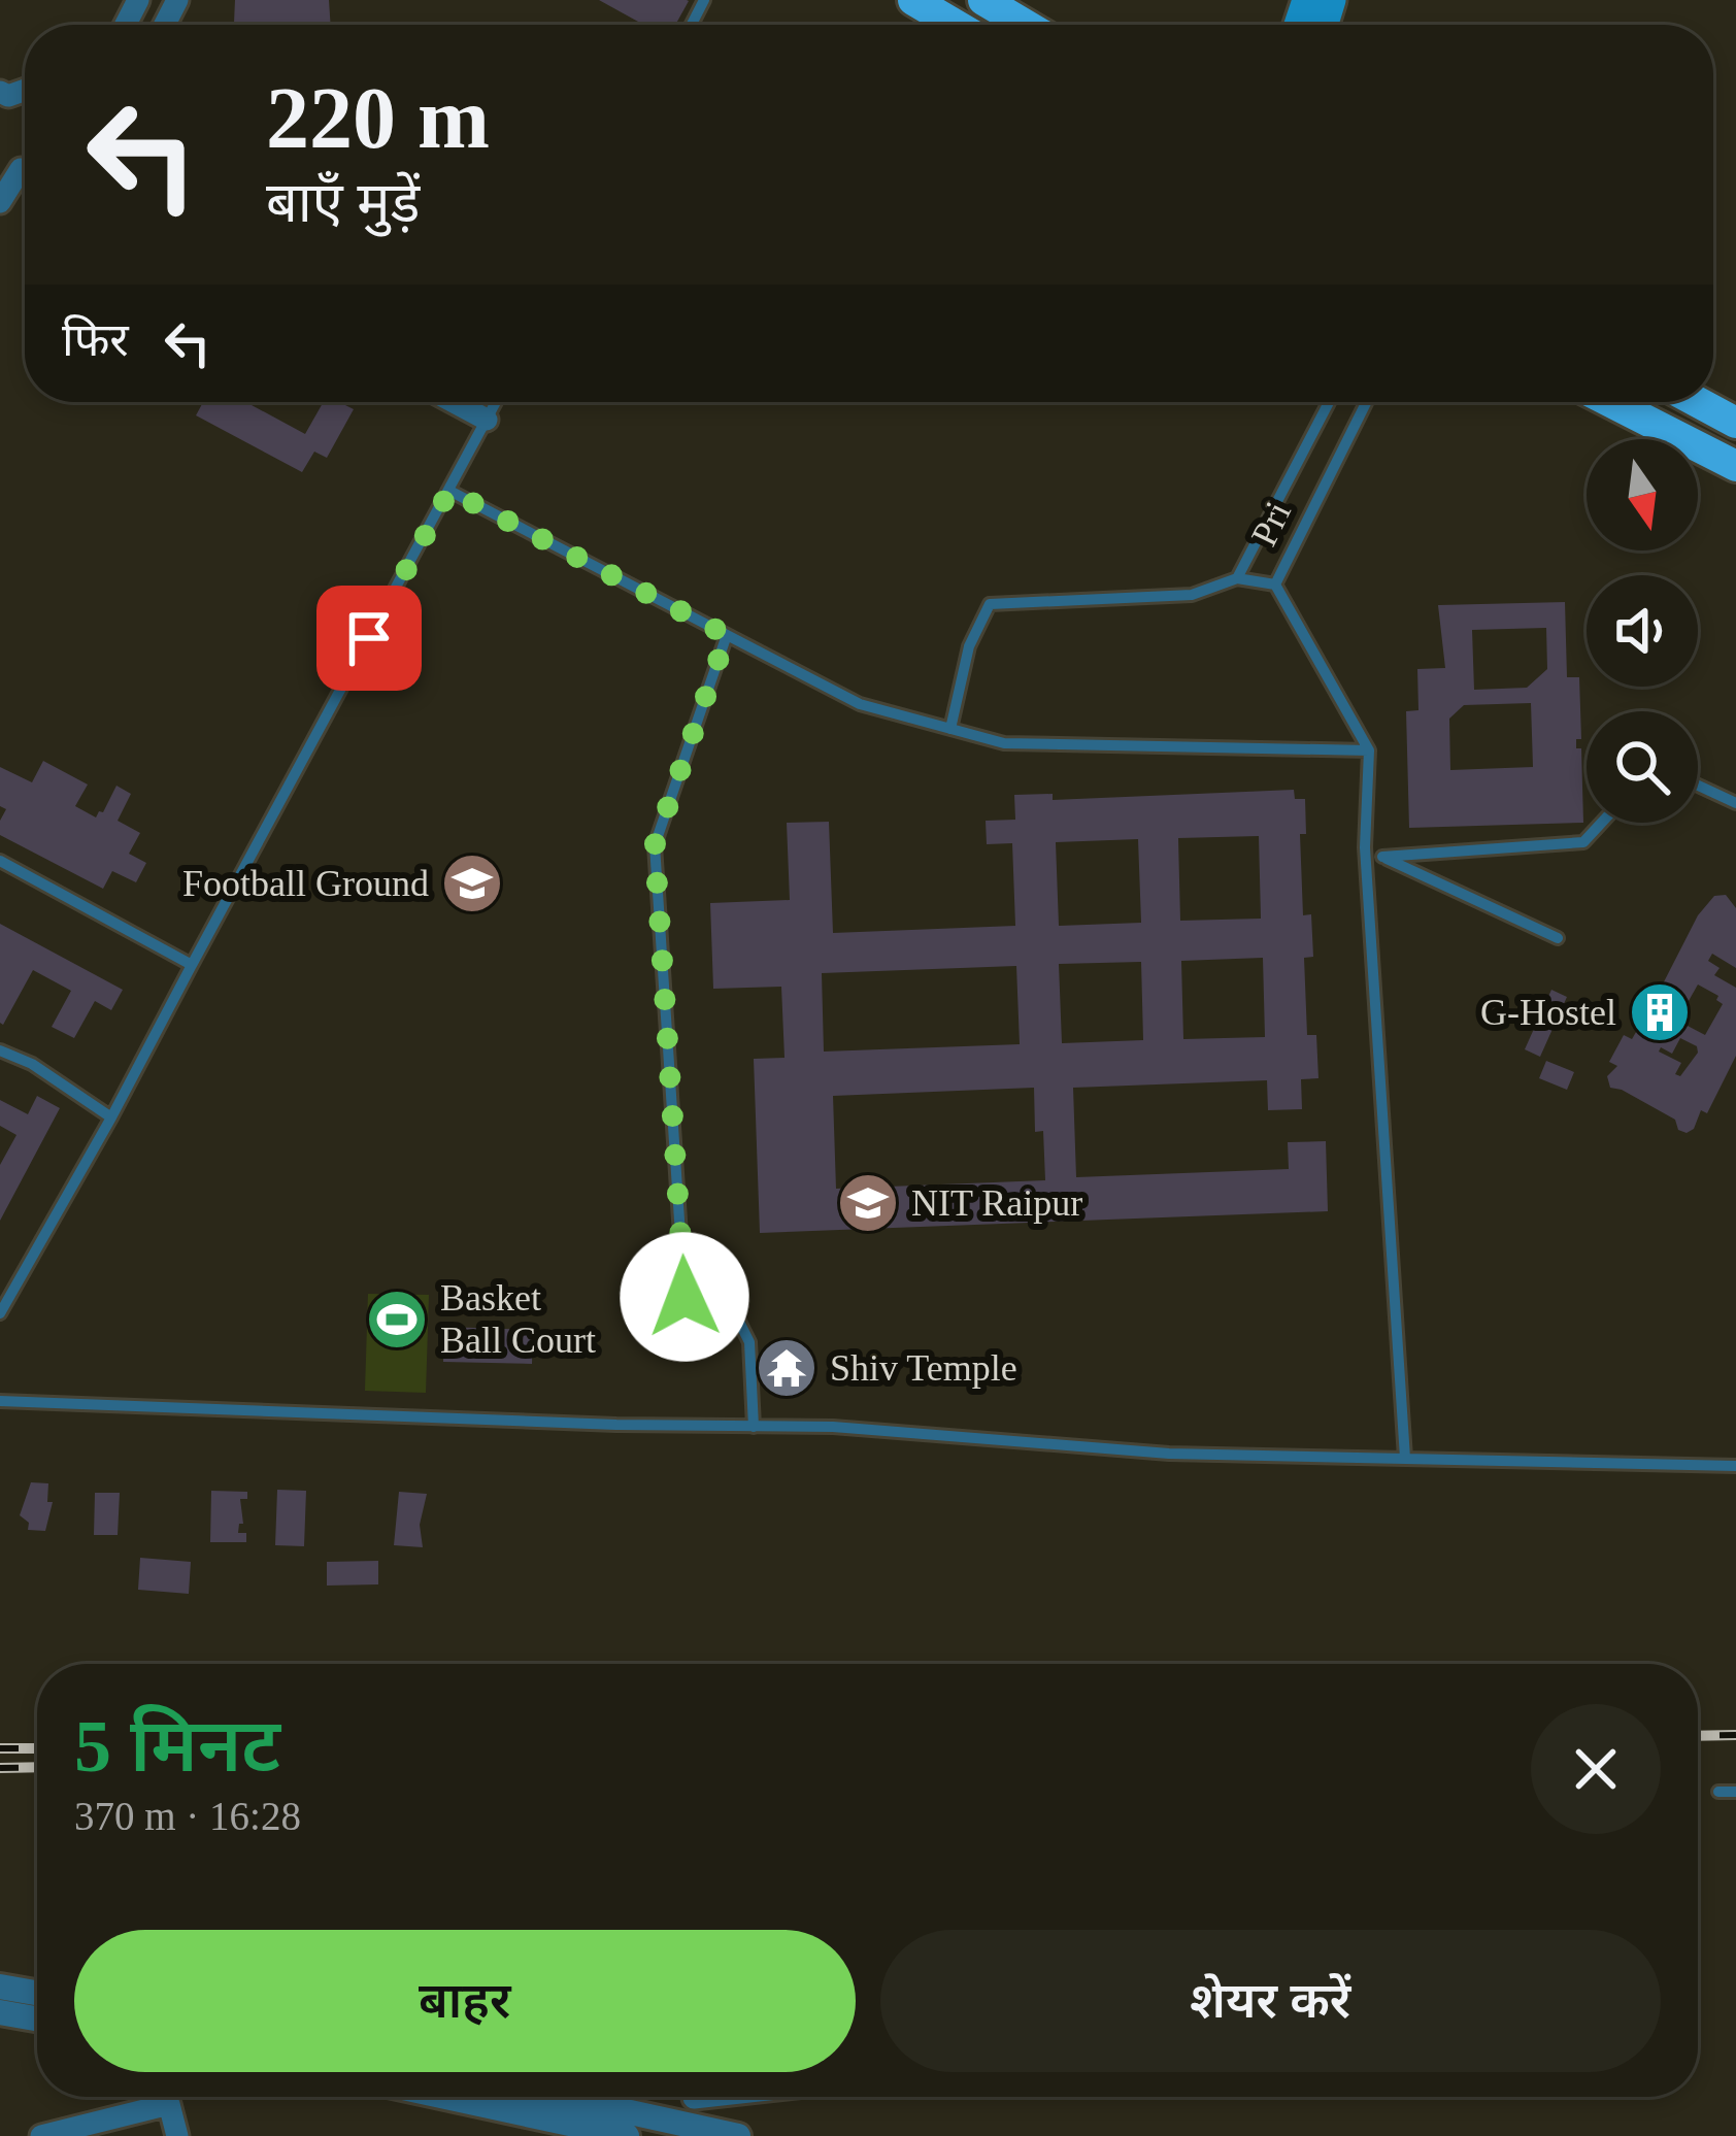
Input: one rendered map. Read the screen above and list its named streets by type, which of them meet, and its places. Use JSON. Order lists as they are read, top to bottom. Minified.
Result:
{"streets":{"lane":["Pri"]},"places":{"school or university":["Football Ground","NIT Raipur"],"building":["G-Hostel"],"sports":["Basket Ball Court"],"temple":["Shiv Temple"]},"north":"bottom","page":{"turn":["220 m","बाएँ मुड़ें"],"then":"फिर","heading":["5 मिनट","370 m · 16:28"],"buttons":["बाहर","शेयर करें"]}}
